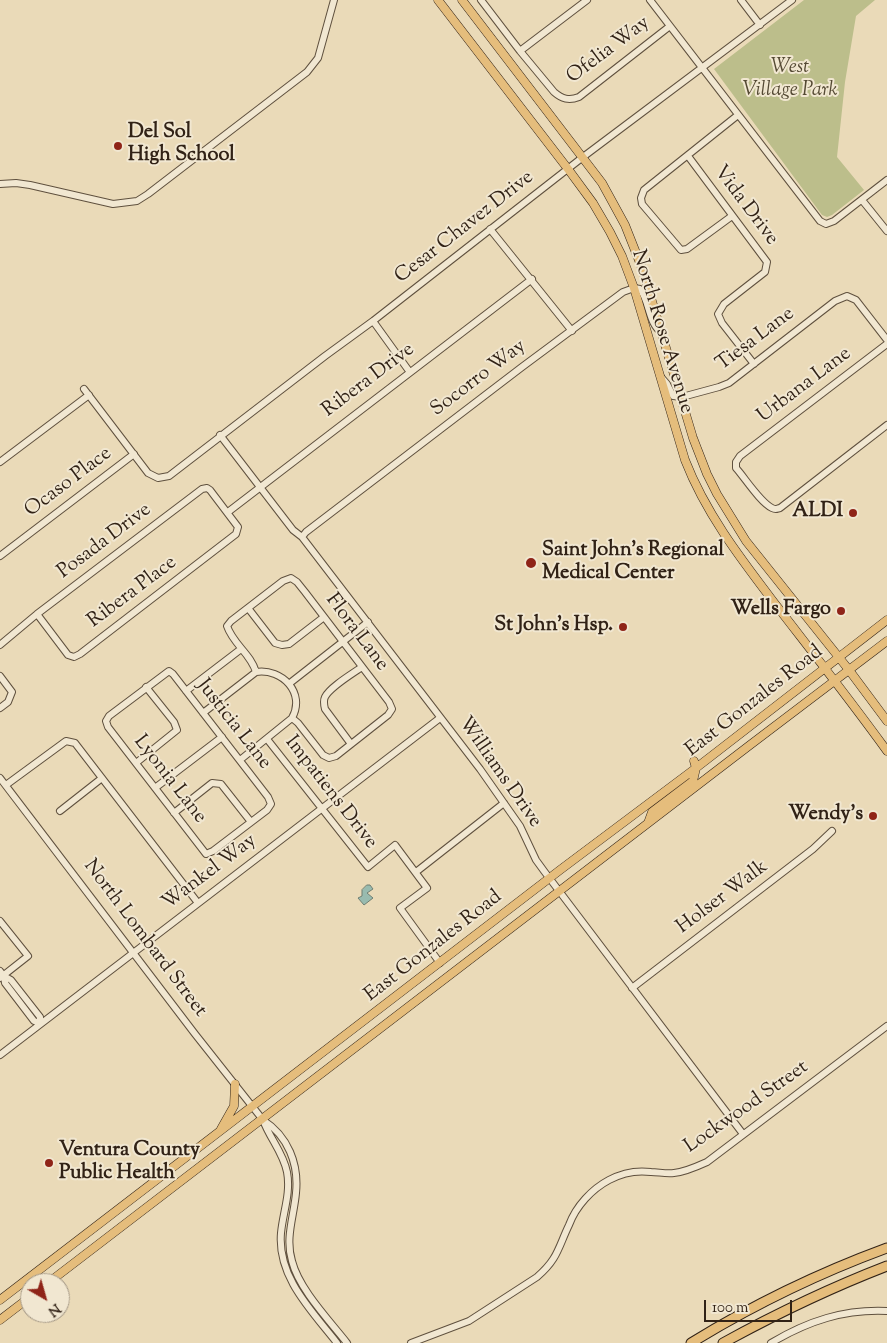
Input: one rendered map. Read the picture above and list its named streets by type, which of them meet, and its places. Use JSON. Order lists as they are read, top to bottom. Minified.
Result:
{"streets":{"main road":["North Rose Avenue","East Gonzales Road"],"street":["Ofelia Way","Vida Drive","Cesar Chavez Drive","Tiesa Lane","Socorro Way","Ribera Drive","Urbana Lane","Ocaso Place","Posada Drive","Ribera Place","Flora Lane","Justicia Lane","Williams Drive","Lyonia Lane","Impatiens Drive","Wankel Way","Holser Walk","North Lombard Street","Lockwood Street"]},"crossings":[["Vida Drive","Tiesa Lane"],["Cesar Chavez Drive","North Rose Avenue"],["Cesar Chavez Drive","Ocaso Place"],["Cesar Chavez Drive","Williams Drive"],["North Rose Avenue","Tiesa Lane"],["North Rose Avenue","Socorro Way"],["North Rose Avenue","East Gonzales Road"],["Tiesa Lane","Urbana Lane"],["Socorro Way","Williams Drive"],["Ribera Drive","Posada Drive"],["Ribera Drive","Ribera Place"],["Ribera Drive","Williams Drive"],["Posada Drive","Ribera Place"],["East Gonzales Road","Williams Drive"],["East Gonzales Road","North Lombard Street"],["Justicia Lane","Lyonia Lane"],["Williams Drive","Wankel Way"],["Williams Drive","Holser Walk"],["Williams Drive","Lockwood Street"],["Impatiens Drive","Wankel Way"],["Wankel Way","North Lombard Street"]],"parks":["West Village Park"],"places":["Del Sol High School","ALDI","Saint John's Regional Medical Center","Wells Fargo","St John's Hsp.","Wendy's","Ventura County Public Health"],"scale_bar":"100 m","north":"bottom right"}
